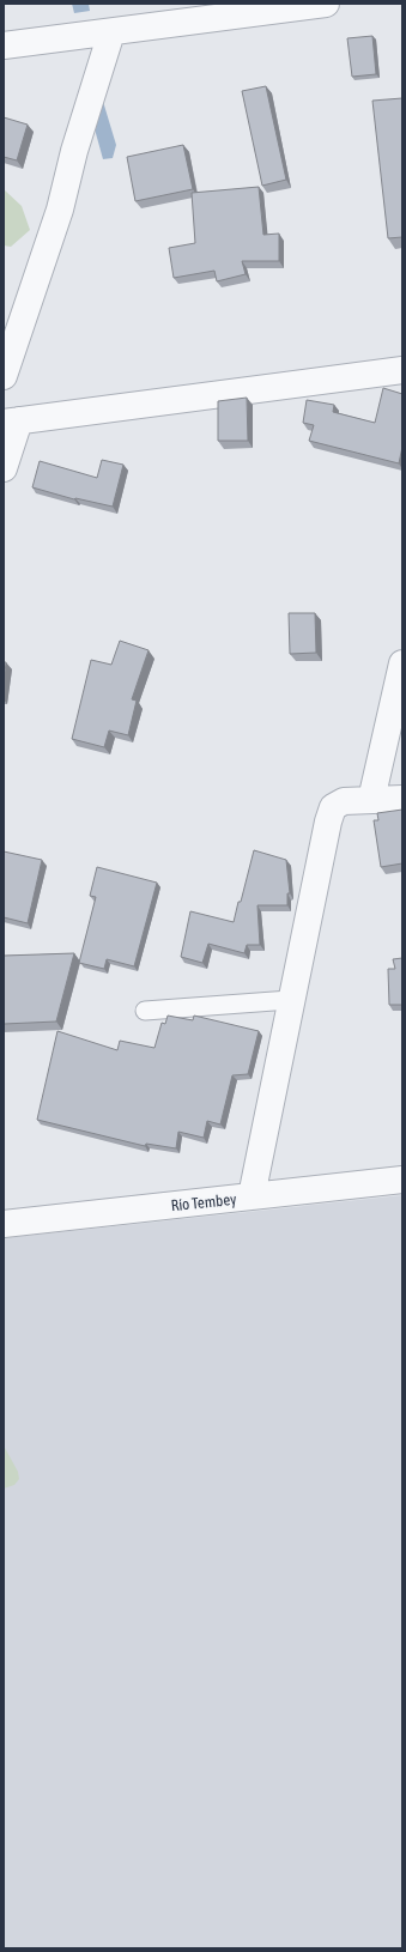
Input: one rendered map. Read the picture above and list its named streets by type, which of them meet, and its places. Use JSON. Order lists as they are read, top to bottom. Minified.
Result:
{"streets":{"street":["Río Tembey"]}}
